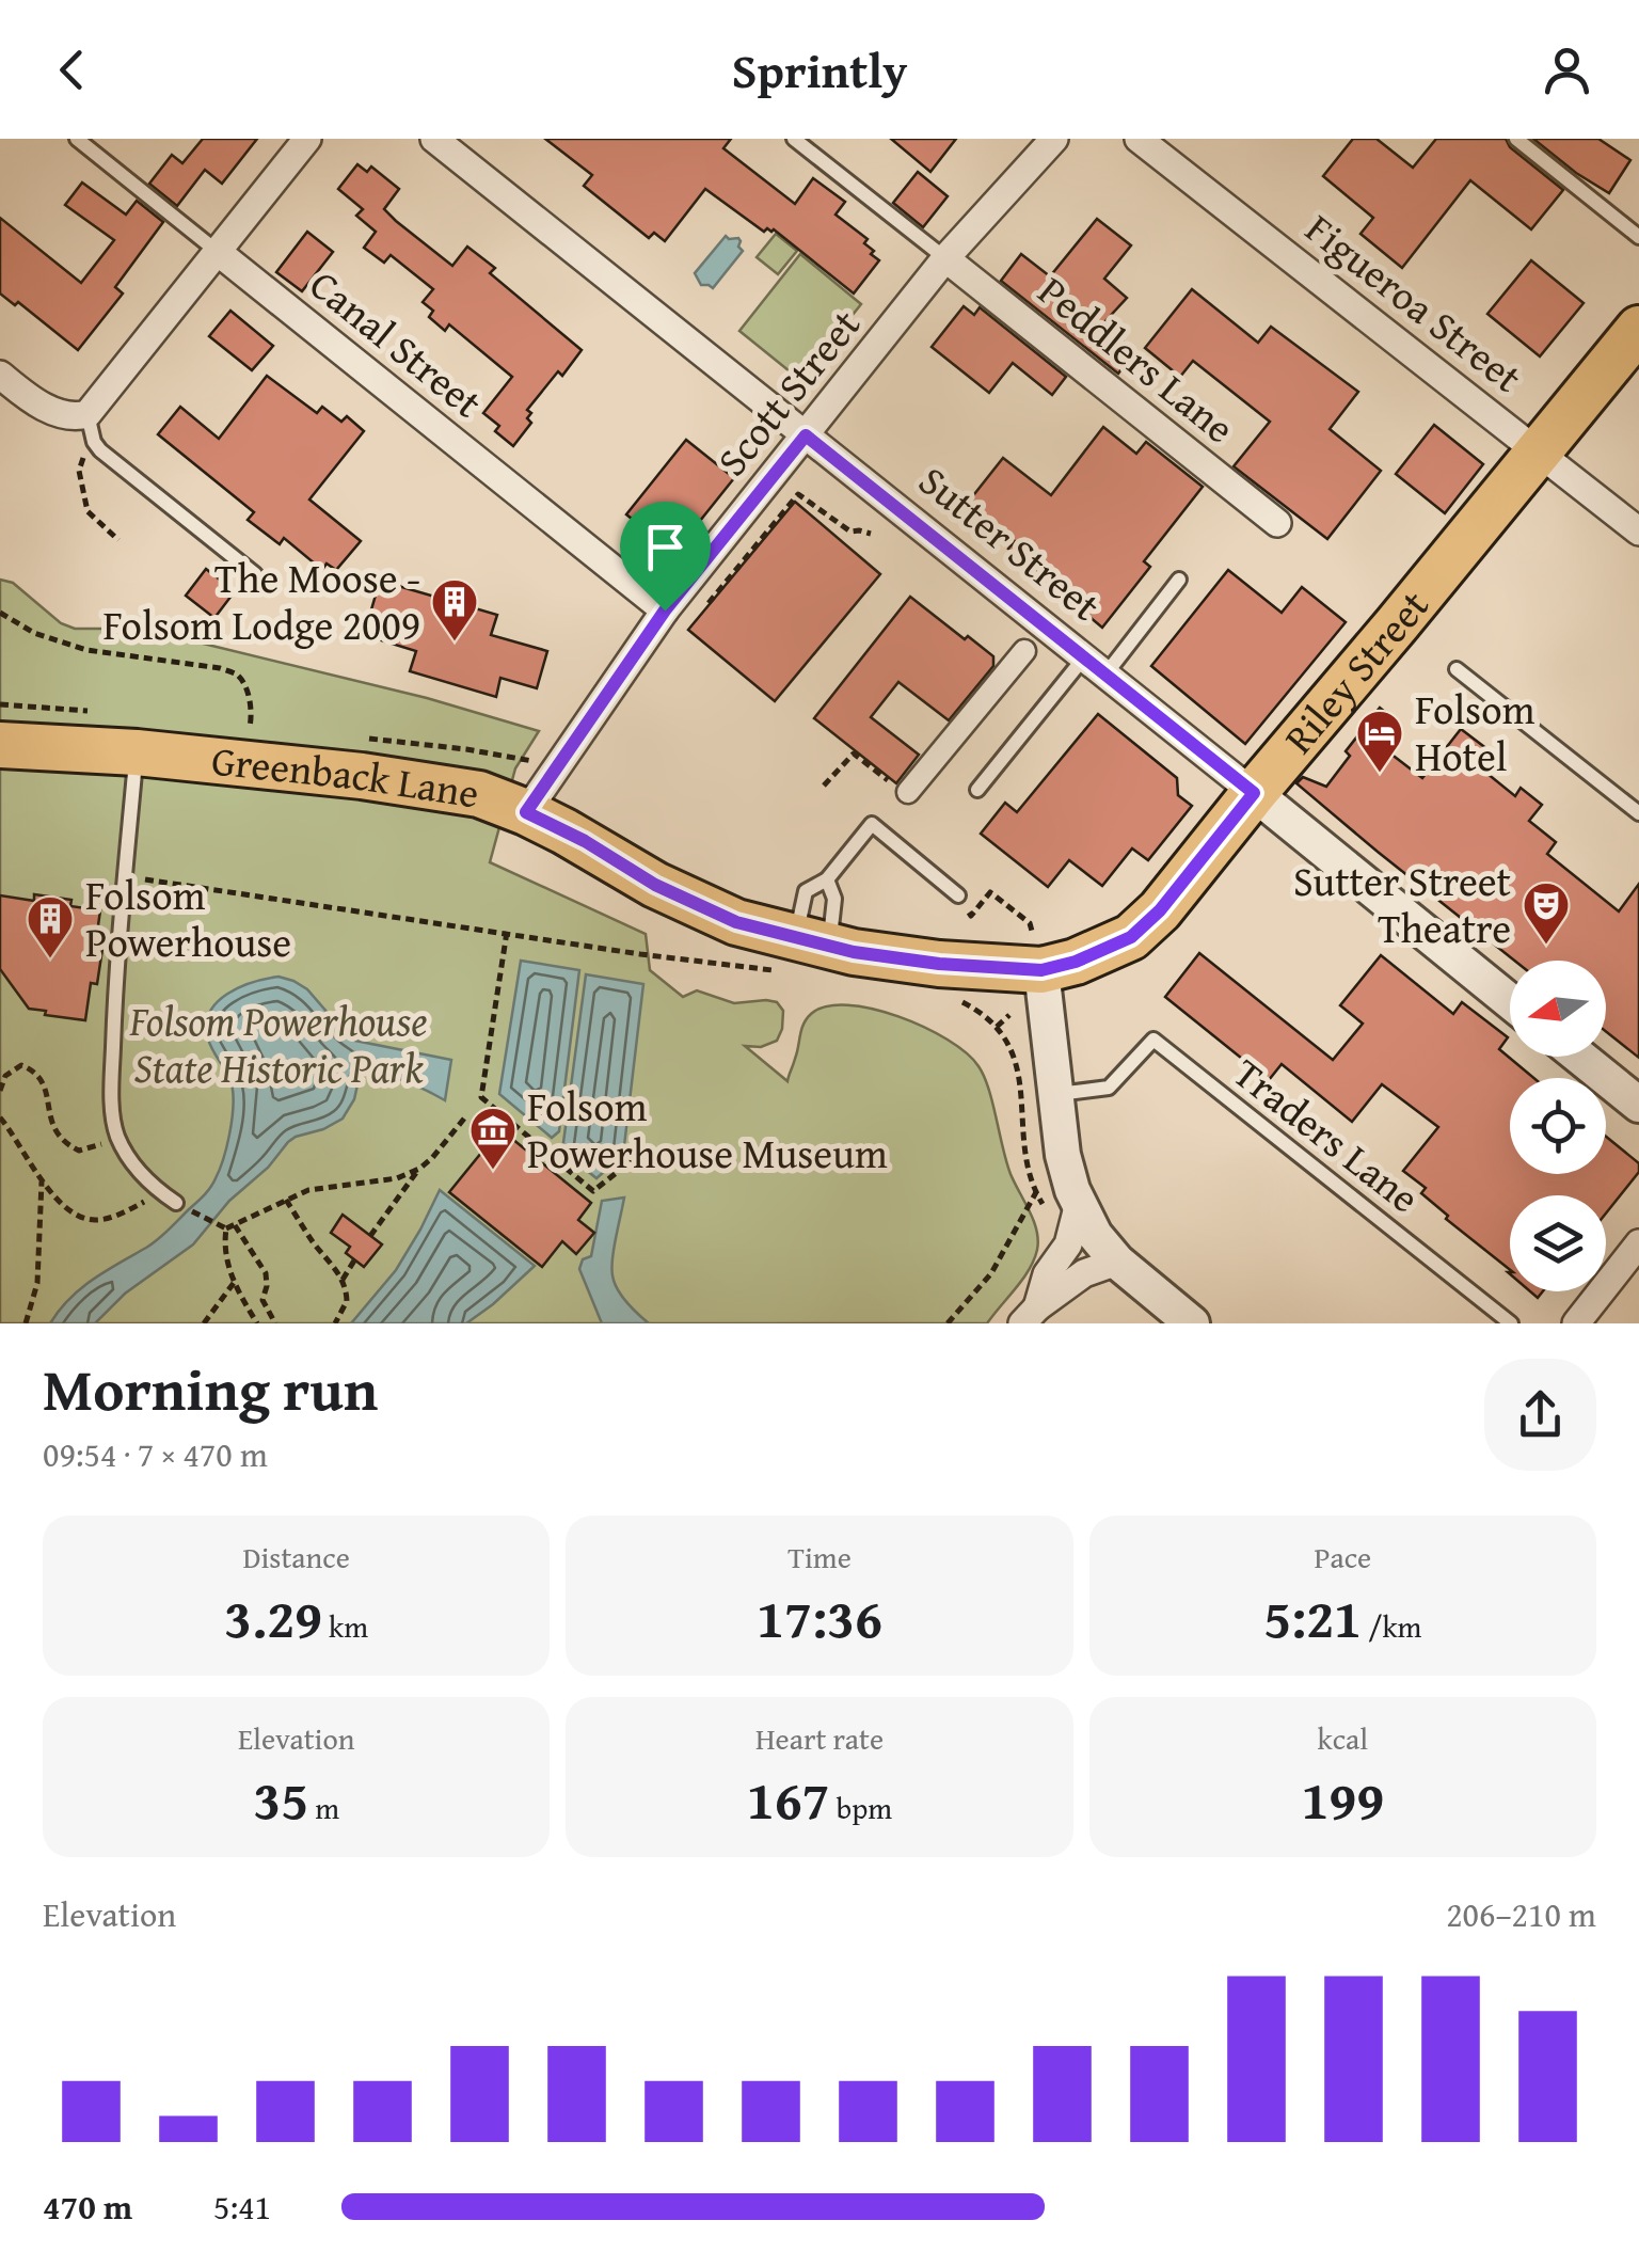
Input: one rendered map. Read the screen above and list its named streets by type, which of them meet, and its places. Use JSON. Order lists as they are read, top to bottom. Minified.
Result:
{"streets":{"main road":["Riley Street","Greenback Lane"],"street":["Figueroa Street","Canal Street","Peddlers Lane","Scott Street","Sutter Street"],"lane":["Traders Lane"]},"crossings":[["Figueroa Street","Riley Street"],["Canal Street","Scott Street"],["Peddlers Lane","Scott Street"],["Scott Street","Sutter Street"],["Scott Street","Greenback Lane"],["Sutter Street","Riley Street"],["Riley Street","Greenback Lane"]],"parks":["Folsom Powerhouse State Historic Park"],"places":{"building":["The Moose - Folsom Lodge 2009","Folsom Powerhouse"],"hotel":["Folsom Hotel"],"theatre":["Sutter Street Theatre"],"museum":["Folsom Powerhouse Museum"]},"north":"left","page":{"header":"Sprintly","heading":["Morning run","09:54 · 7 × 470 m"],"stats":[["Distance","3.29 km"],["Time","17:36"],["Pace","5:21 /km"],["Elevation","35 m"],["Heart rate","167 bpm"],["kcal","199"]],"chart":["Elevation","206–210 m"],"list":[{"name":"470 m","note":"5:41"}]}}
